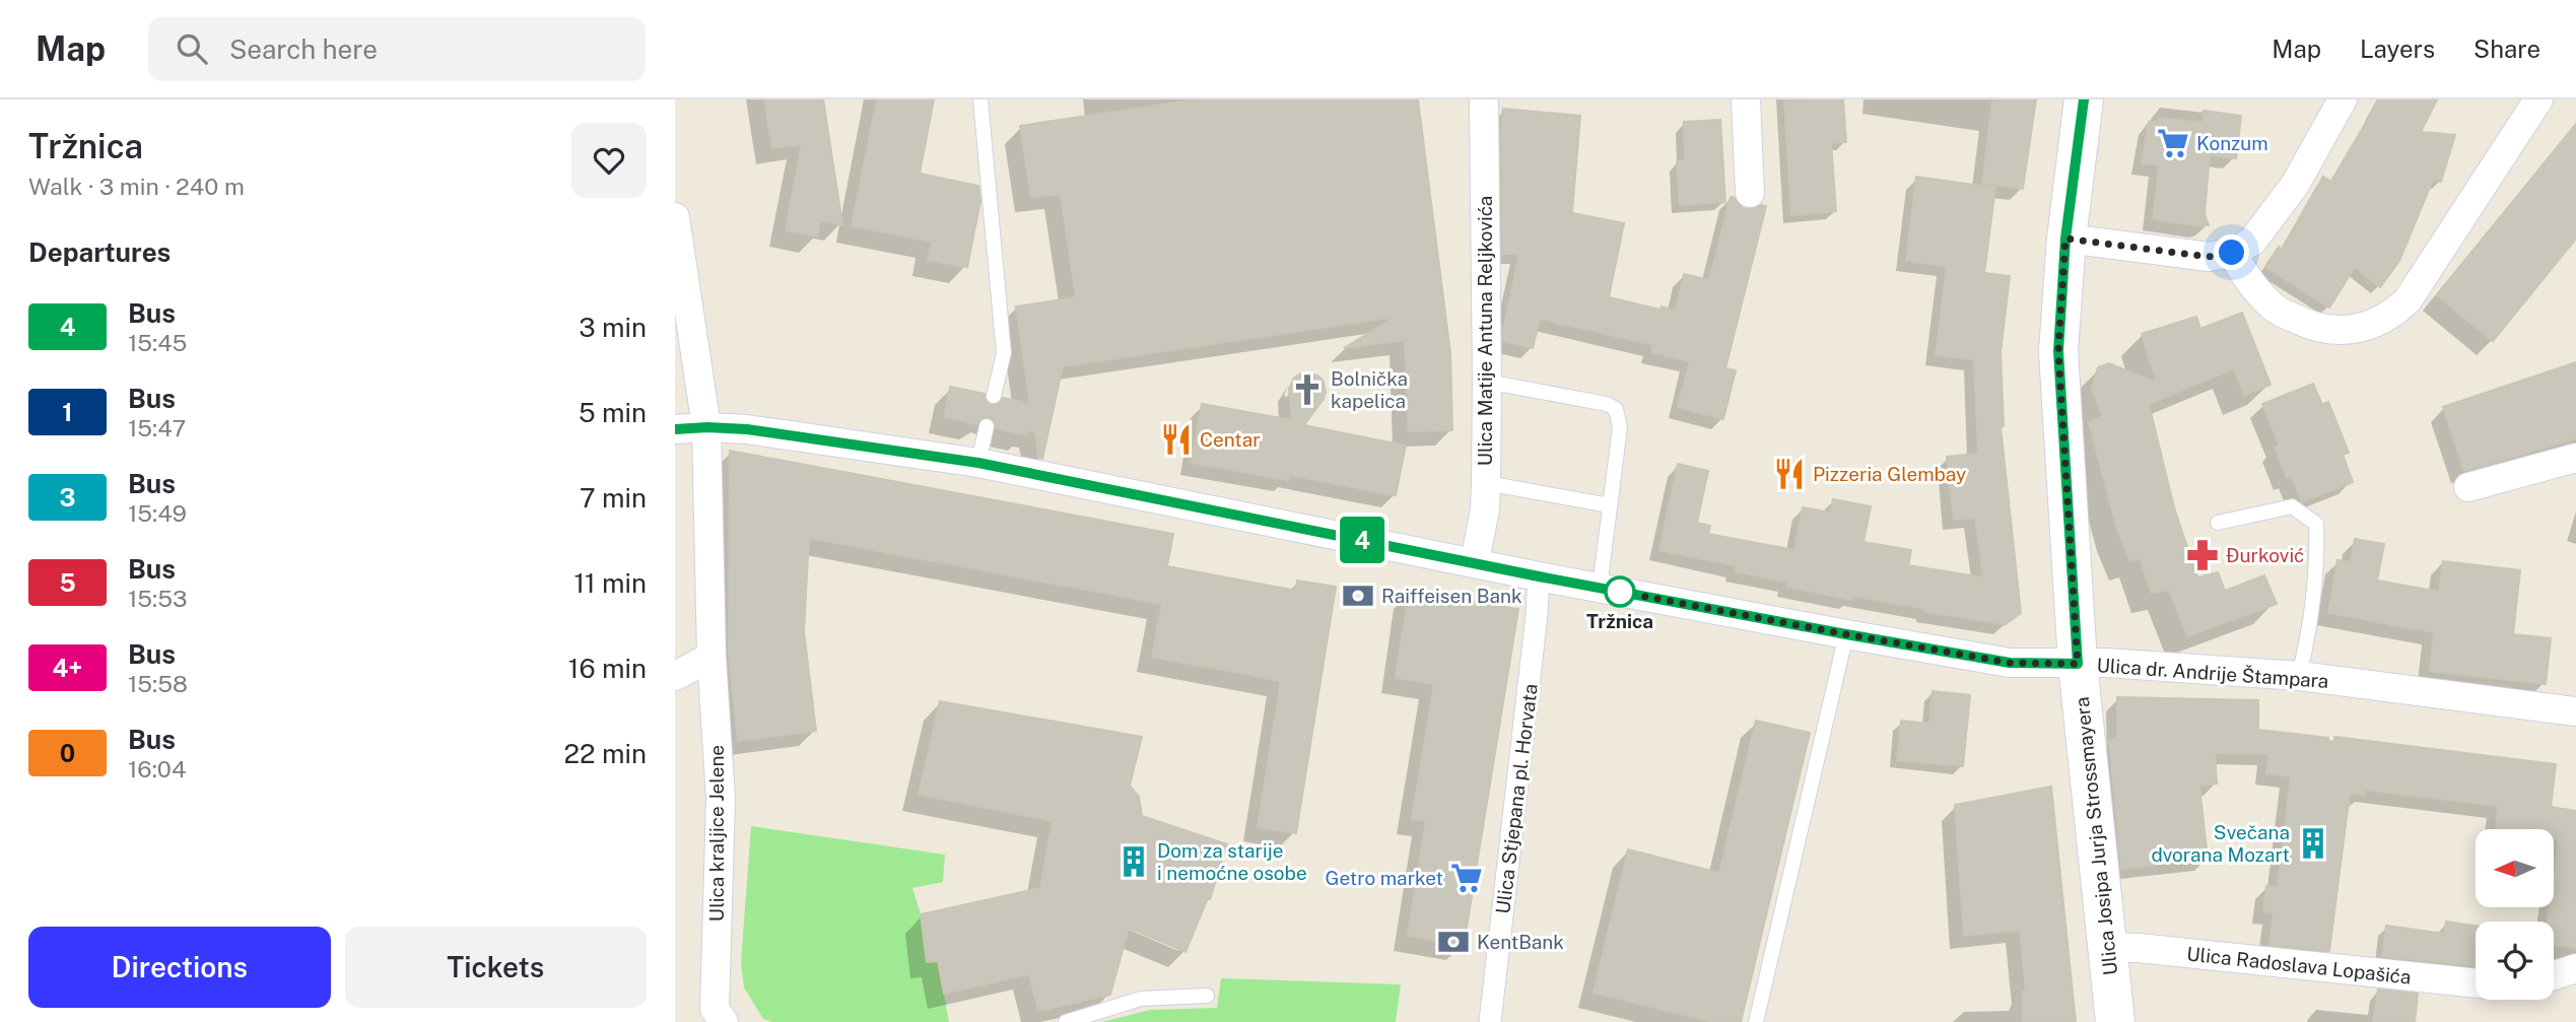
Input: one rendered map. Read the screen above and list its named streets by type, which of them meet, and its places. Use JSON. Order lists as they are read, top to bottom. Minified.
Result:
{"streets":{"main road":["Ulica Josipa Jurja Strossmayera"],"street":["Ulica Matije Antuna Reljkovića","Ulica dr. Andrije Štampara","Ulica Stjepana pl. Horvata","Ulica kraljice Jelene","Ulica Radoslava Lopašića"]},"crossings":[["Ulica Matije Antuna Reljkovića","Ulica dr. Andrije Štampara"],["Ulica dr. Andrije Štampara","Ulica Stjepana pl. Horvata"],["Ulica dr. Andrije Štampara","Ulica kraljice Jelene"],["Ulica dr. Andrije Štampara","Ulica Josipa Jurja Strossmayera"],["Ulica Josipa Jurja Strossmayera","Ulica Radoslava Lopašića"]],"places":{"supermarket":["Konzum","Getro market"],"church":["Bolnička kapelica"],"restaurant":["Centar","Pizzeria Glembay"],"pharmacy":["Đurković"],"other":["Tržnica"],"bank":["Raiffeisen Bank","KentBank"],"building":["Svečana dvorana Mozart","Dom za starije i nemoćne osobe"]},"lines":["bus line 4"],"north":"left","page":{"header":"Map","search":"Search here","nav":["Map","Layers","Share"],"heading":[["Tržnica","Walk · 3 min · 240 m"],"Departures"],"on_map":"4","list":[{"mark":"4","name":"Bus","note":"15:45","value":"3 min"},{"mark":"1","name":"Bus","note":"15:47","value":"5 min"},{"mark":"3","name":"Bus","note":"15:49","value":"7 min"},{"mark":"5","name":"Bus","note":"15:53","value":"11 min"},{"mark":"4+","name":"Bus","note":"15:58","value":"16 min"},{"mark":"0","name":"Bus","note":"16:04","value":"22 min"}],"buttons":["Directions","Tickets"]}}
